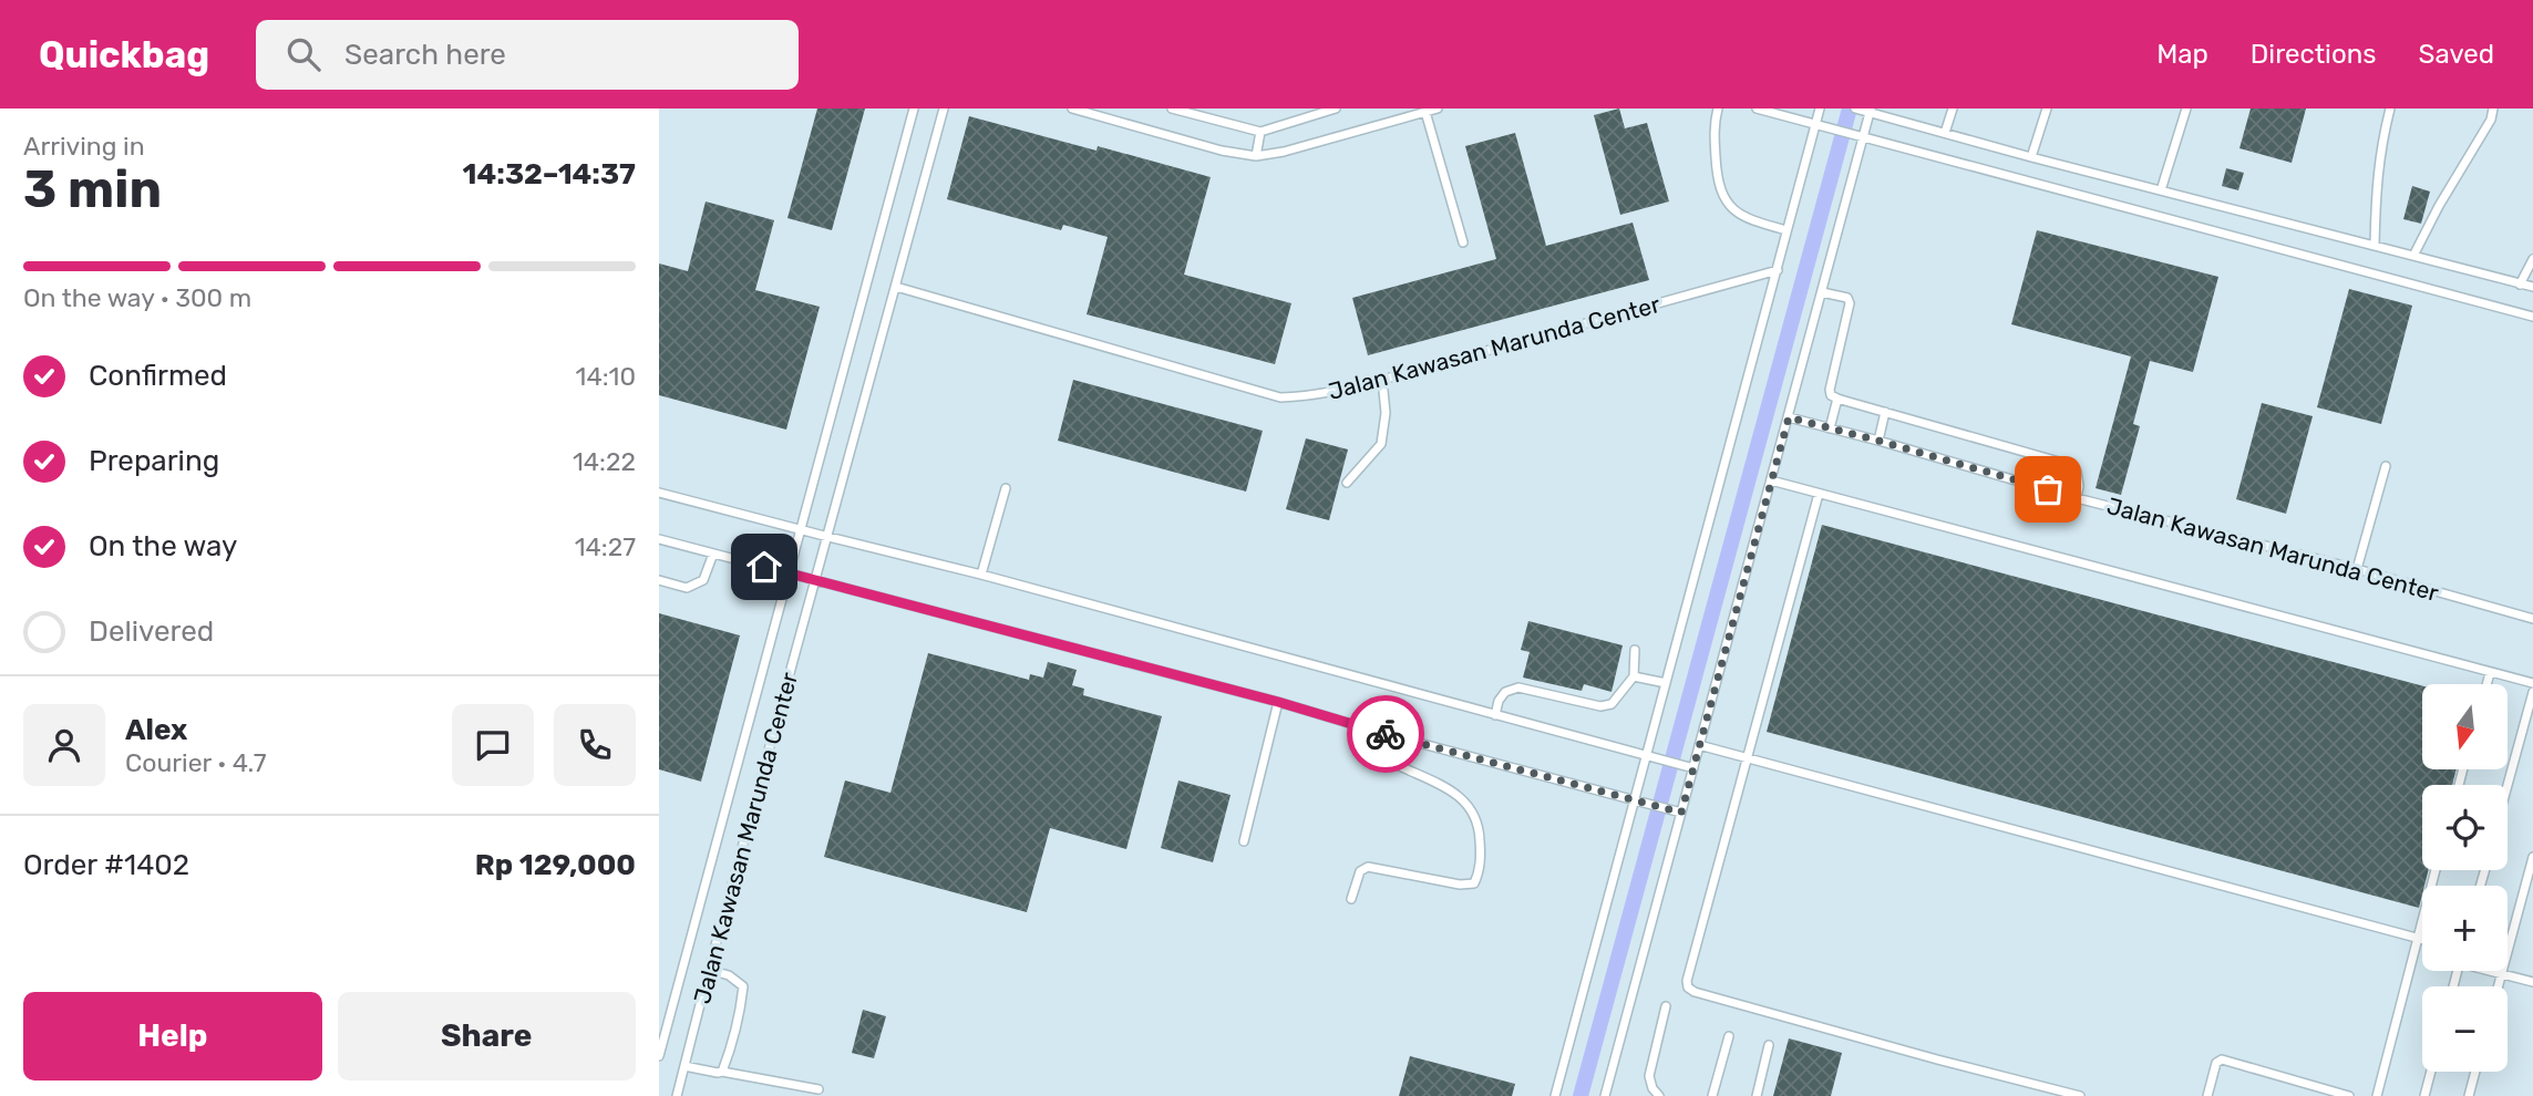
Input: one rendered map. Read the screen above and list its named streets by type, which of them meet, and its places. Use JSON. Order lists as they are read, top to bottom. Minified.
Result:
{"streets":{"lane":["Jalan Kawasan Marunda Center"]},"north":"bottom","page":{"header":"Quickbag","search":"Search here","nav":["Map","Directions","Saved"],"heading":["3 min","Arriving in","14:32–14:37"],"panel":["Alex","Courier · 4.7","Order #1402","Rp 129,000"],"bar":"On the way · 300 m","list":[["Confirmed","14:10"],["Preparing","14:22"],["On the way","14:27"],"Delivered"],"map_buttons":["+","−"],"buttons":["Help","Share"]}}
